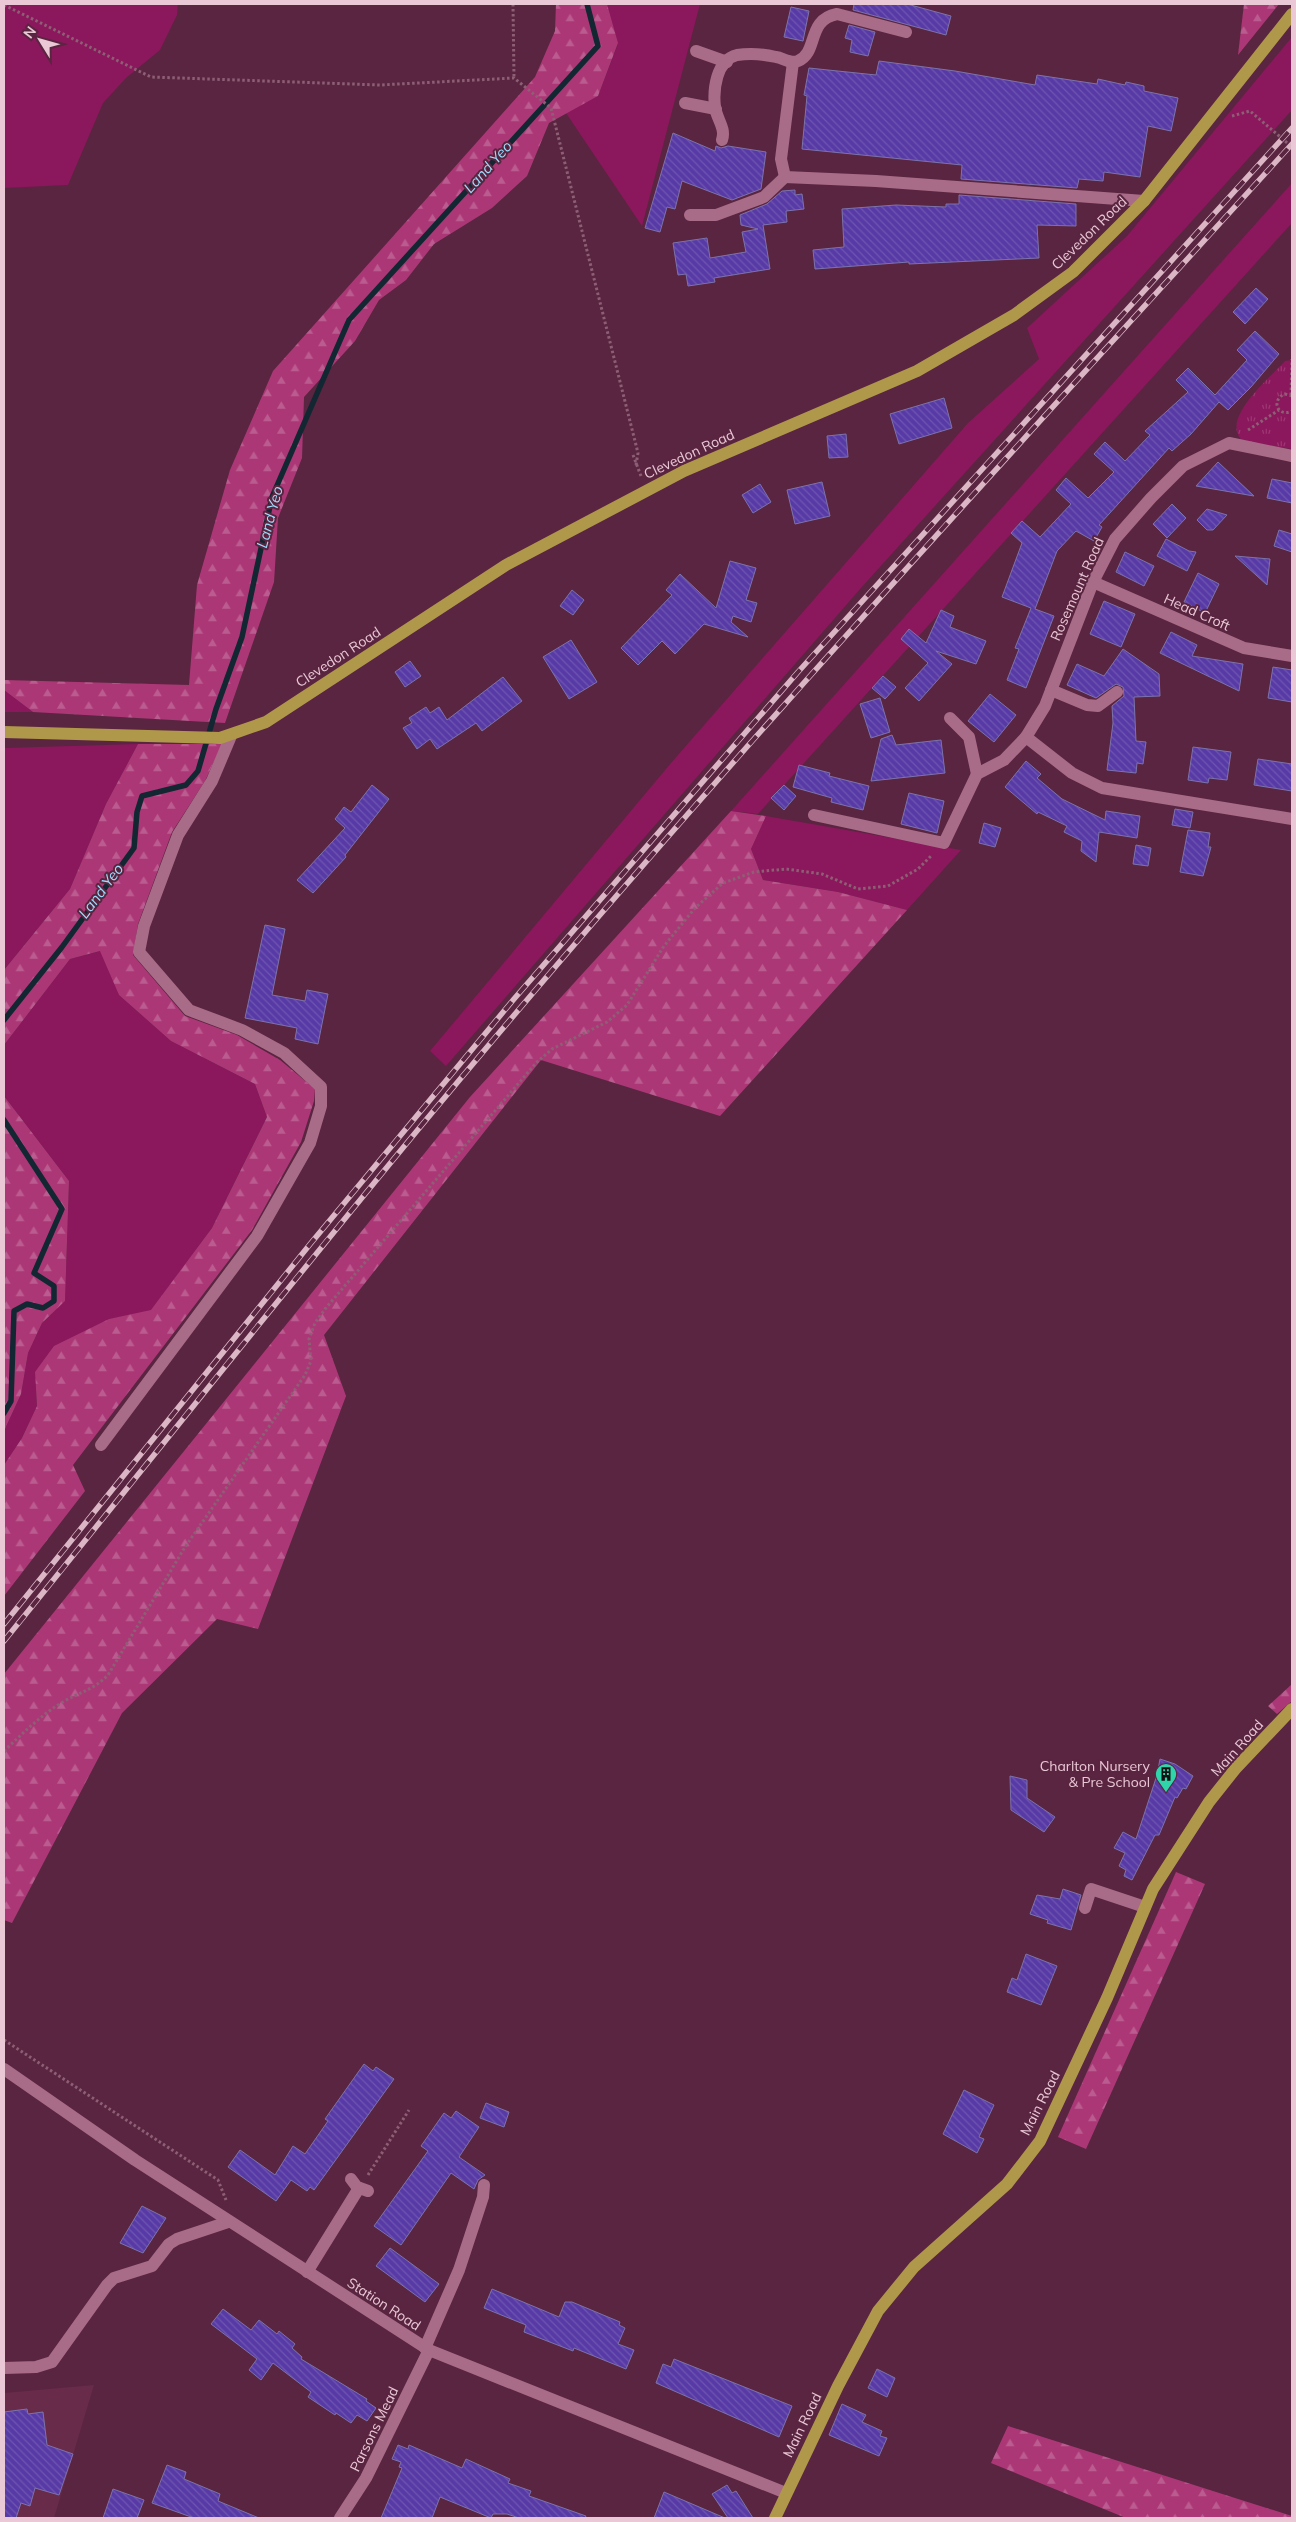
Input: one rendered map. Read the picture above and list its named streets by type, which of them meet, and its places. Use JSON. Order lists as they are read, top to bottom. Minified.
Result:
{"streets":{"main road":["Clevedon Road","Main Road"],"street":["Rosemount Road","Head Croft","Station Road","Parsons Mead"]},"crossings":[["Rosemount Road","Head Croft"],["Main Road","Station Road"],["Station Road","Parsons Mead"]],"water":["Land Yeo"],"places":{"building":["Charlton Nursery & Pre School"]},"north":"top left"}
